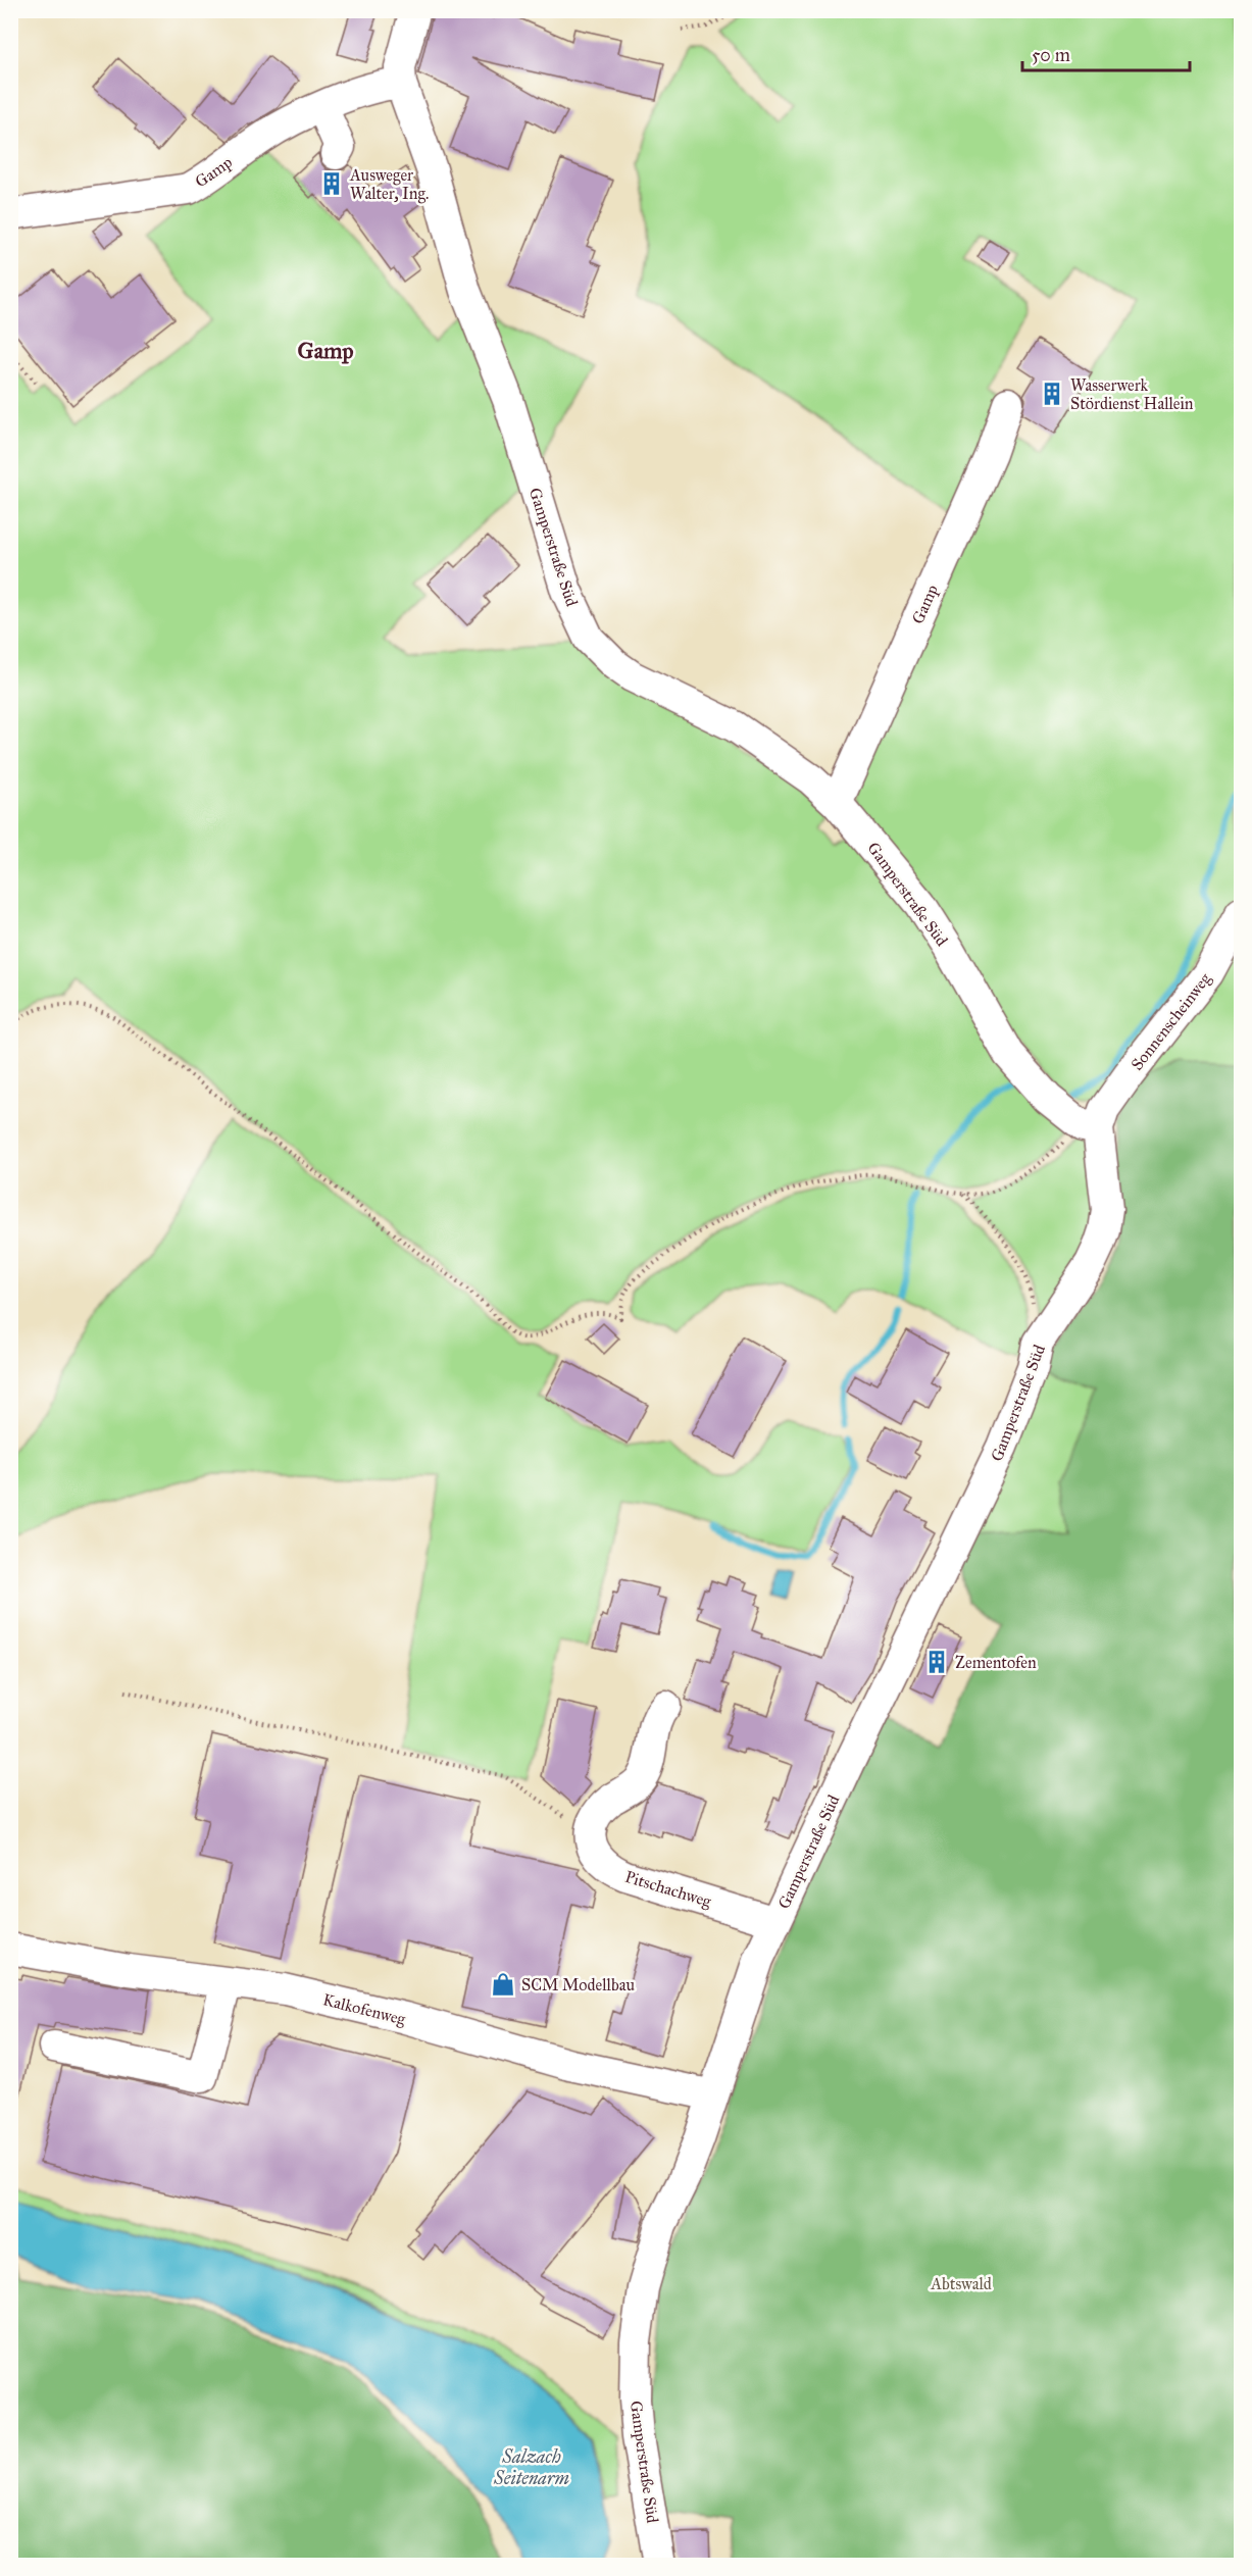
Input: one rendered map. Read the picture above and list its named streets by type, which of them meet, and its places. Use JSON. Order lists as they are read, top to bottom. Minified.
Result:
{"streets":{"street":["Gamp","Gamperstraße Süd","Sonnenscheinweg","Pitschachweg","Kalkofenweg"]},"crossings":[["Gamp","Gamperstraße Süd"],["Gamperstraße Süd","Sonnenscheinweg"],["Gamperstraße Süd","Pitschachweg"],["Gamperstraße Süd","Kalkofenweg"]],"districts":["Gamp"],"water":["Salzach Seitenarm"],"parks":["Abtswald"],"places":{"building":["Ausweger Walter, Ing.","Wasserwerk Stördienst Hallein","Zementofen"],"shop":["SCM Modellbau"]},"scale_bar":"50 m"}
